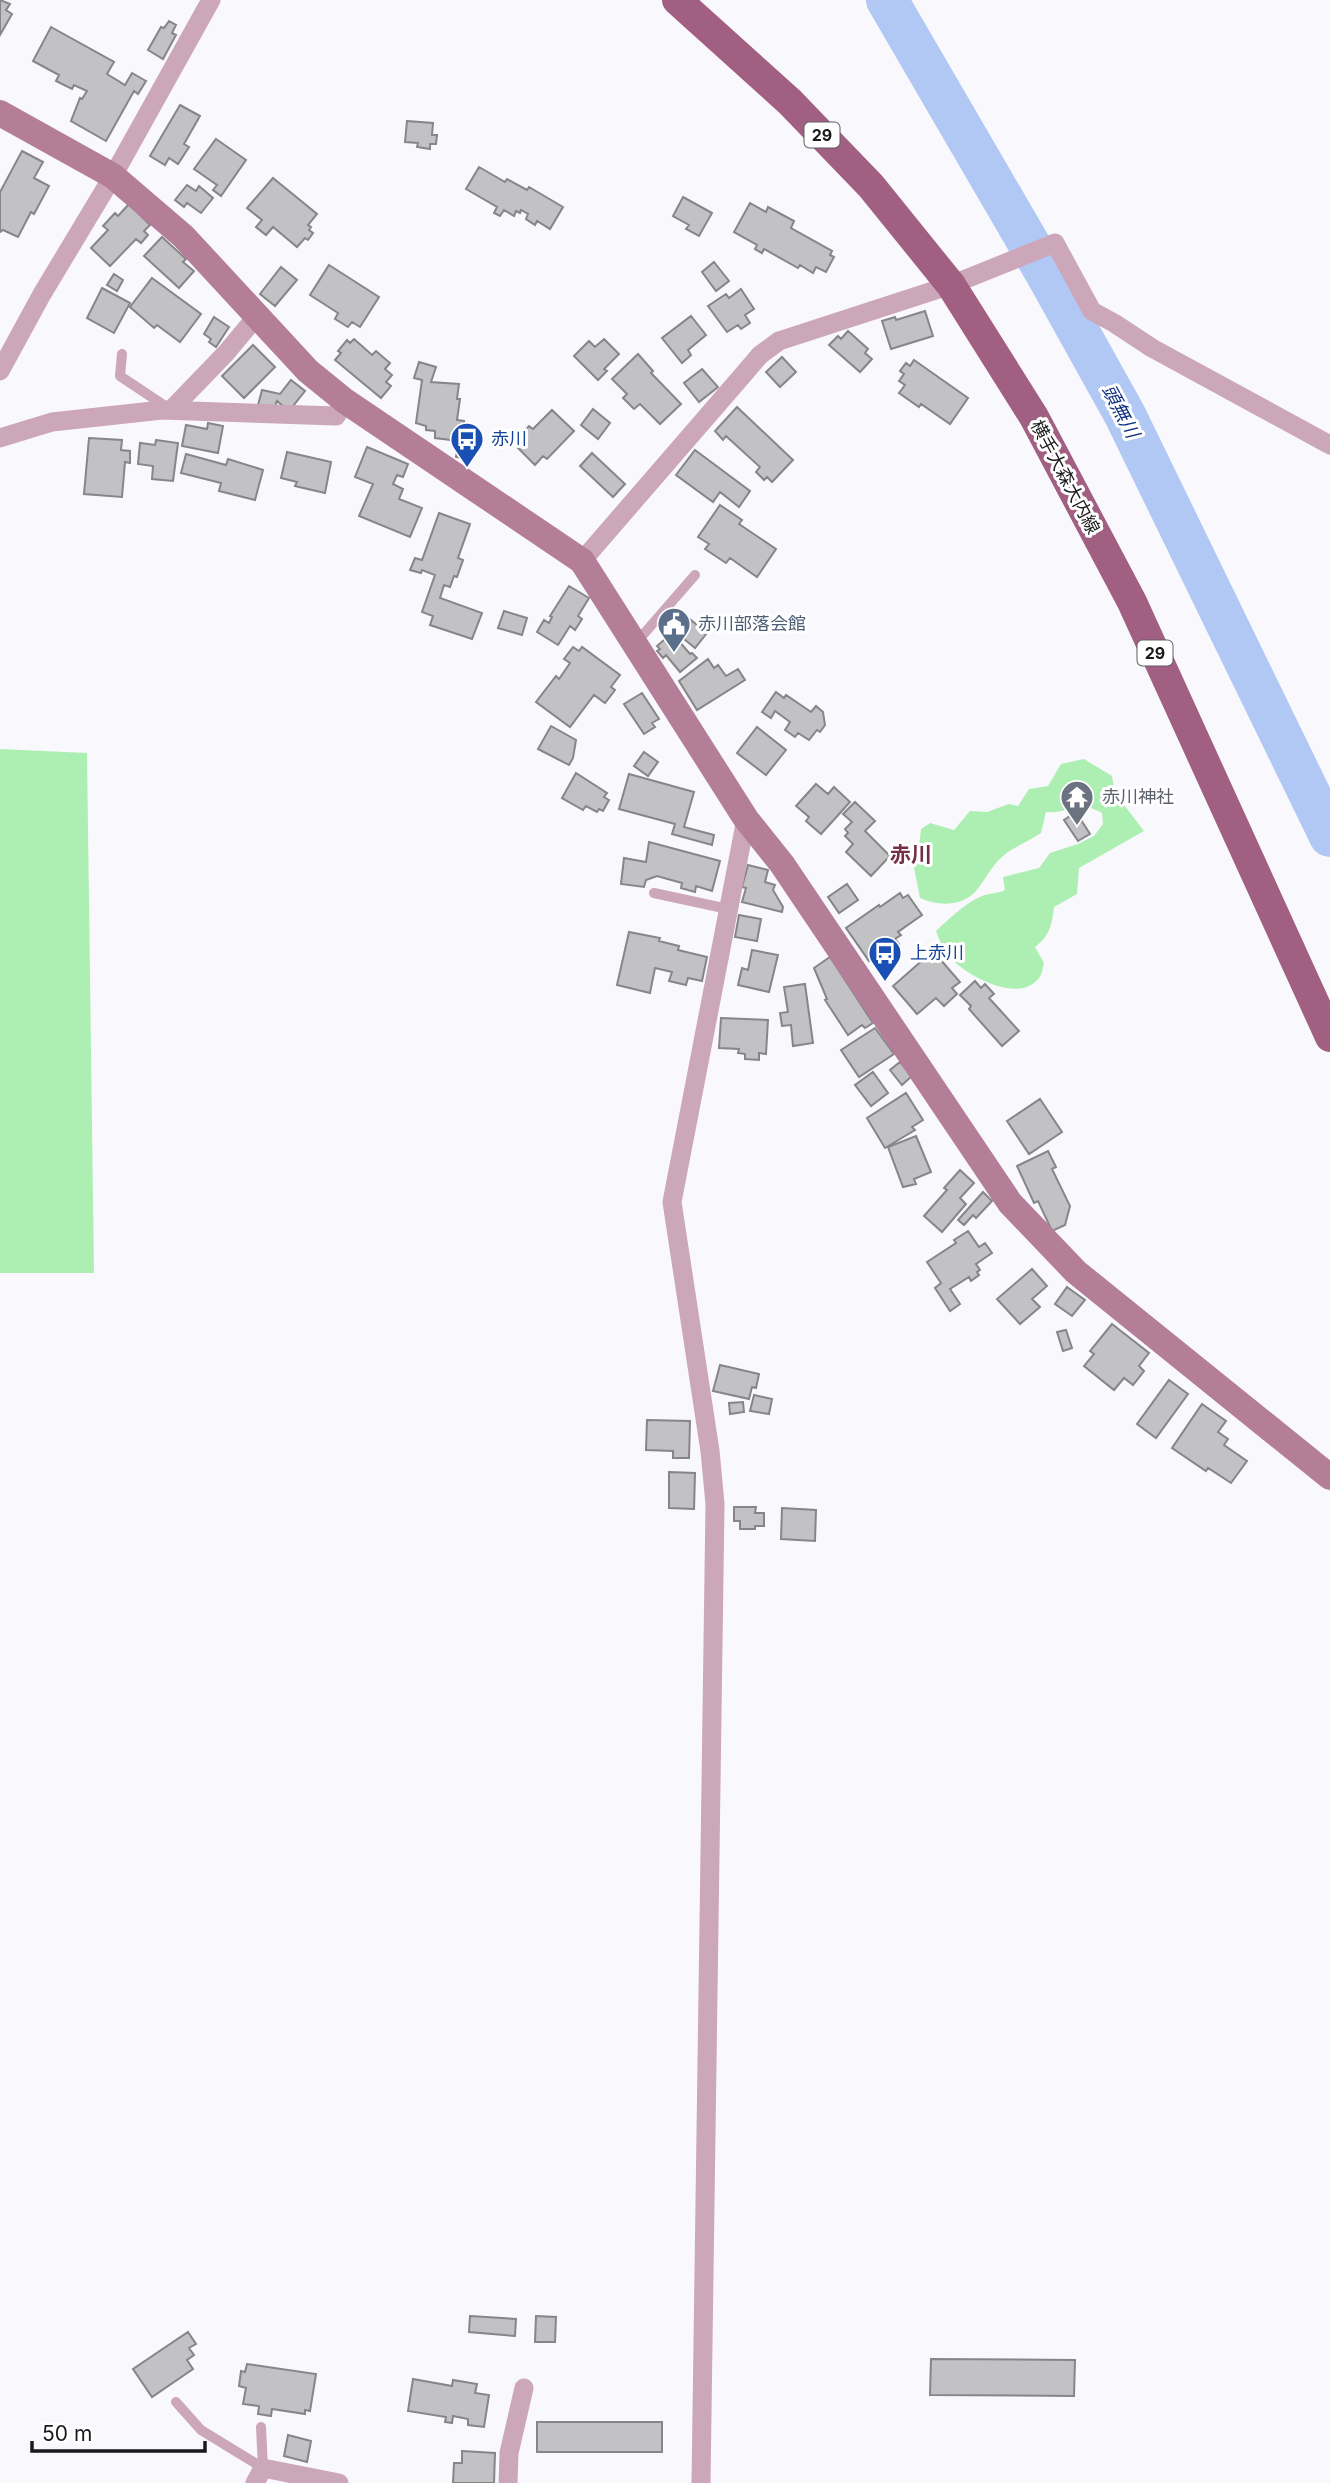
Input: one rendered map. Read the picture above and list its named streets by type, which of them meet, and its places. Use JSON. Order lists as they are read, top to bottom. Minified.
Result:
{"streets":{"main road":["29","横手大森大内線"]},"districts":["赤川"],"water":["頭無川"],"places":{"bus stop":["赤川","上赤川"],"public building":["赤川部落会館"],"temple":["赤川神社"]},"scale_bar":"50 m"}
